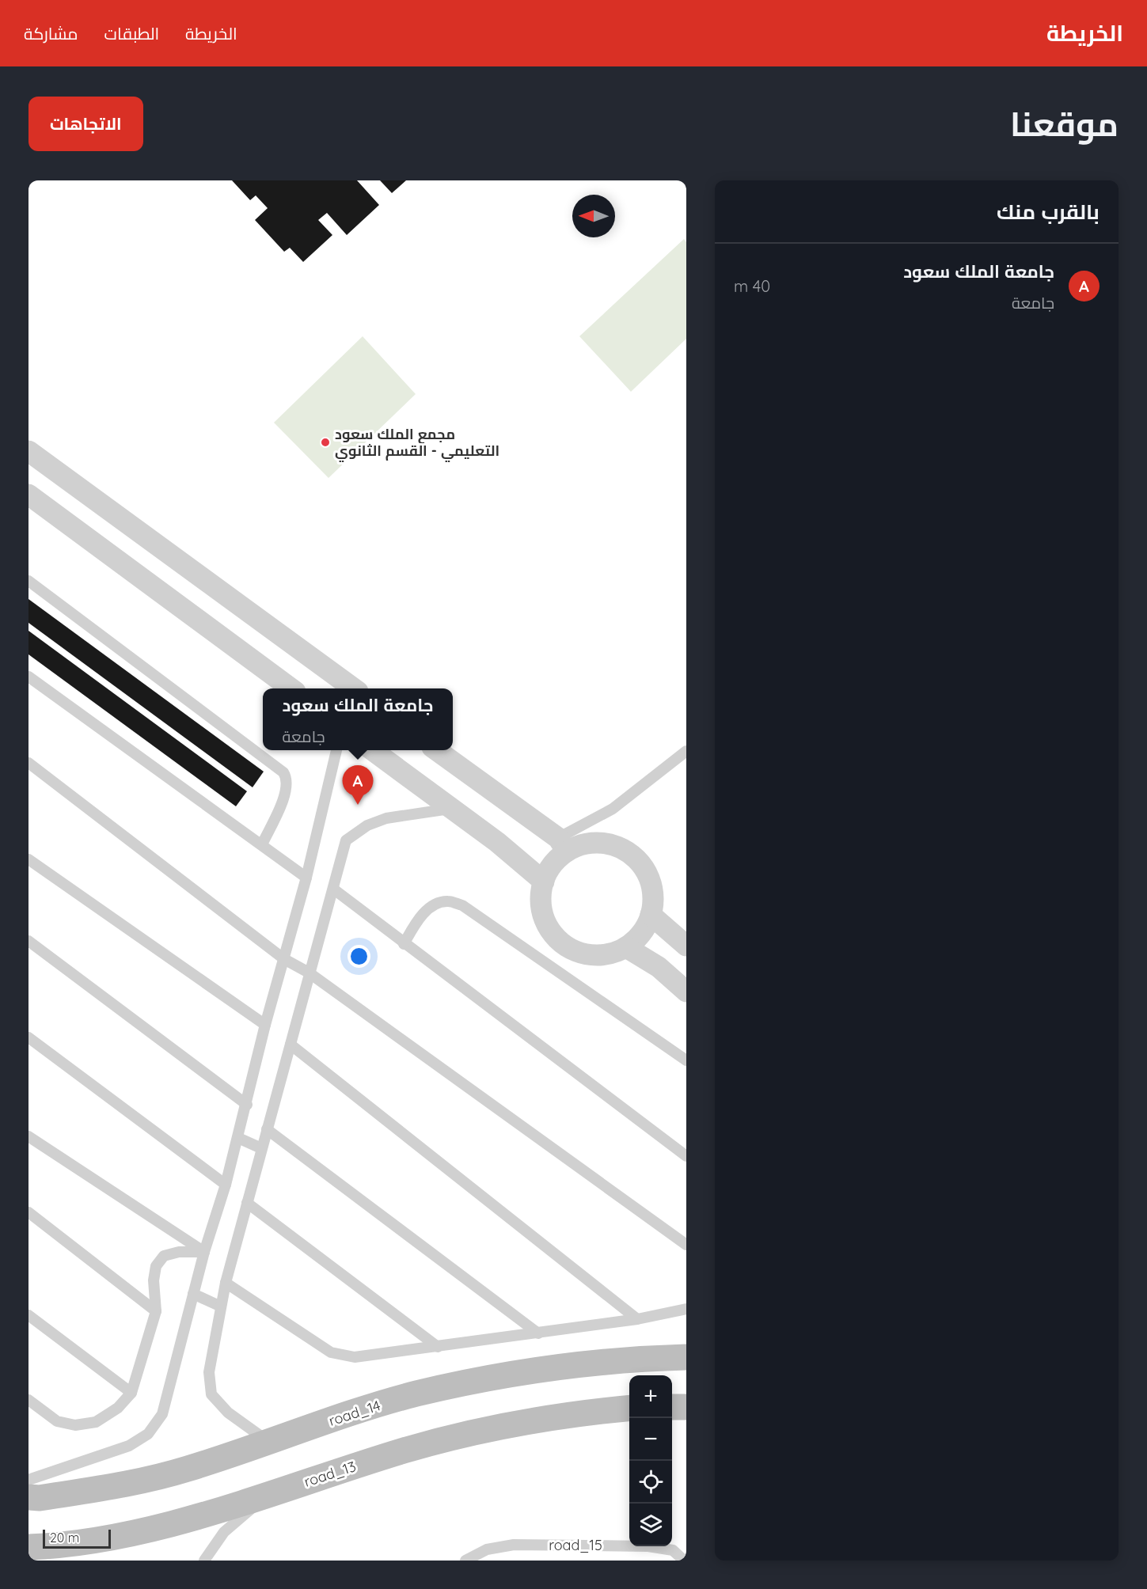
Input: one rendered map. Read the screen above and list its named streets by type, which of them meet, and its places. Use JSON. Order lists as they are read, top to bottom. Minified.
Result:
{"streets":{"street":["road_14","road_13"],"lane":["road_15"]},"places":["مجمع الملك سعود التعليمي - القسم الثانوي"],"scale_bar":"20 m","north":"left","page":{"header":"الخريطة","nav":["الخريطة","الطبقات","مشاركة"],"title":"موقعنا","buttons":"الاتجاهات","heading":"بالقرب منك","list":[{"mark":"A","name":"جامعة الملك سعود","note":"جامعة","value":"40 m"}],"popup":["جامعة الملك سعود","جامعة"],"pins":"A","map_buttons":["+","−"],"scale":"20 m"}}
